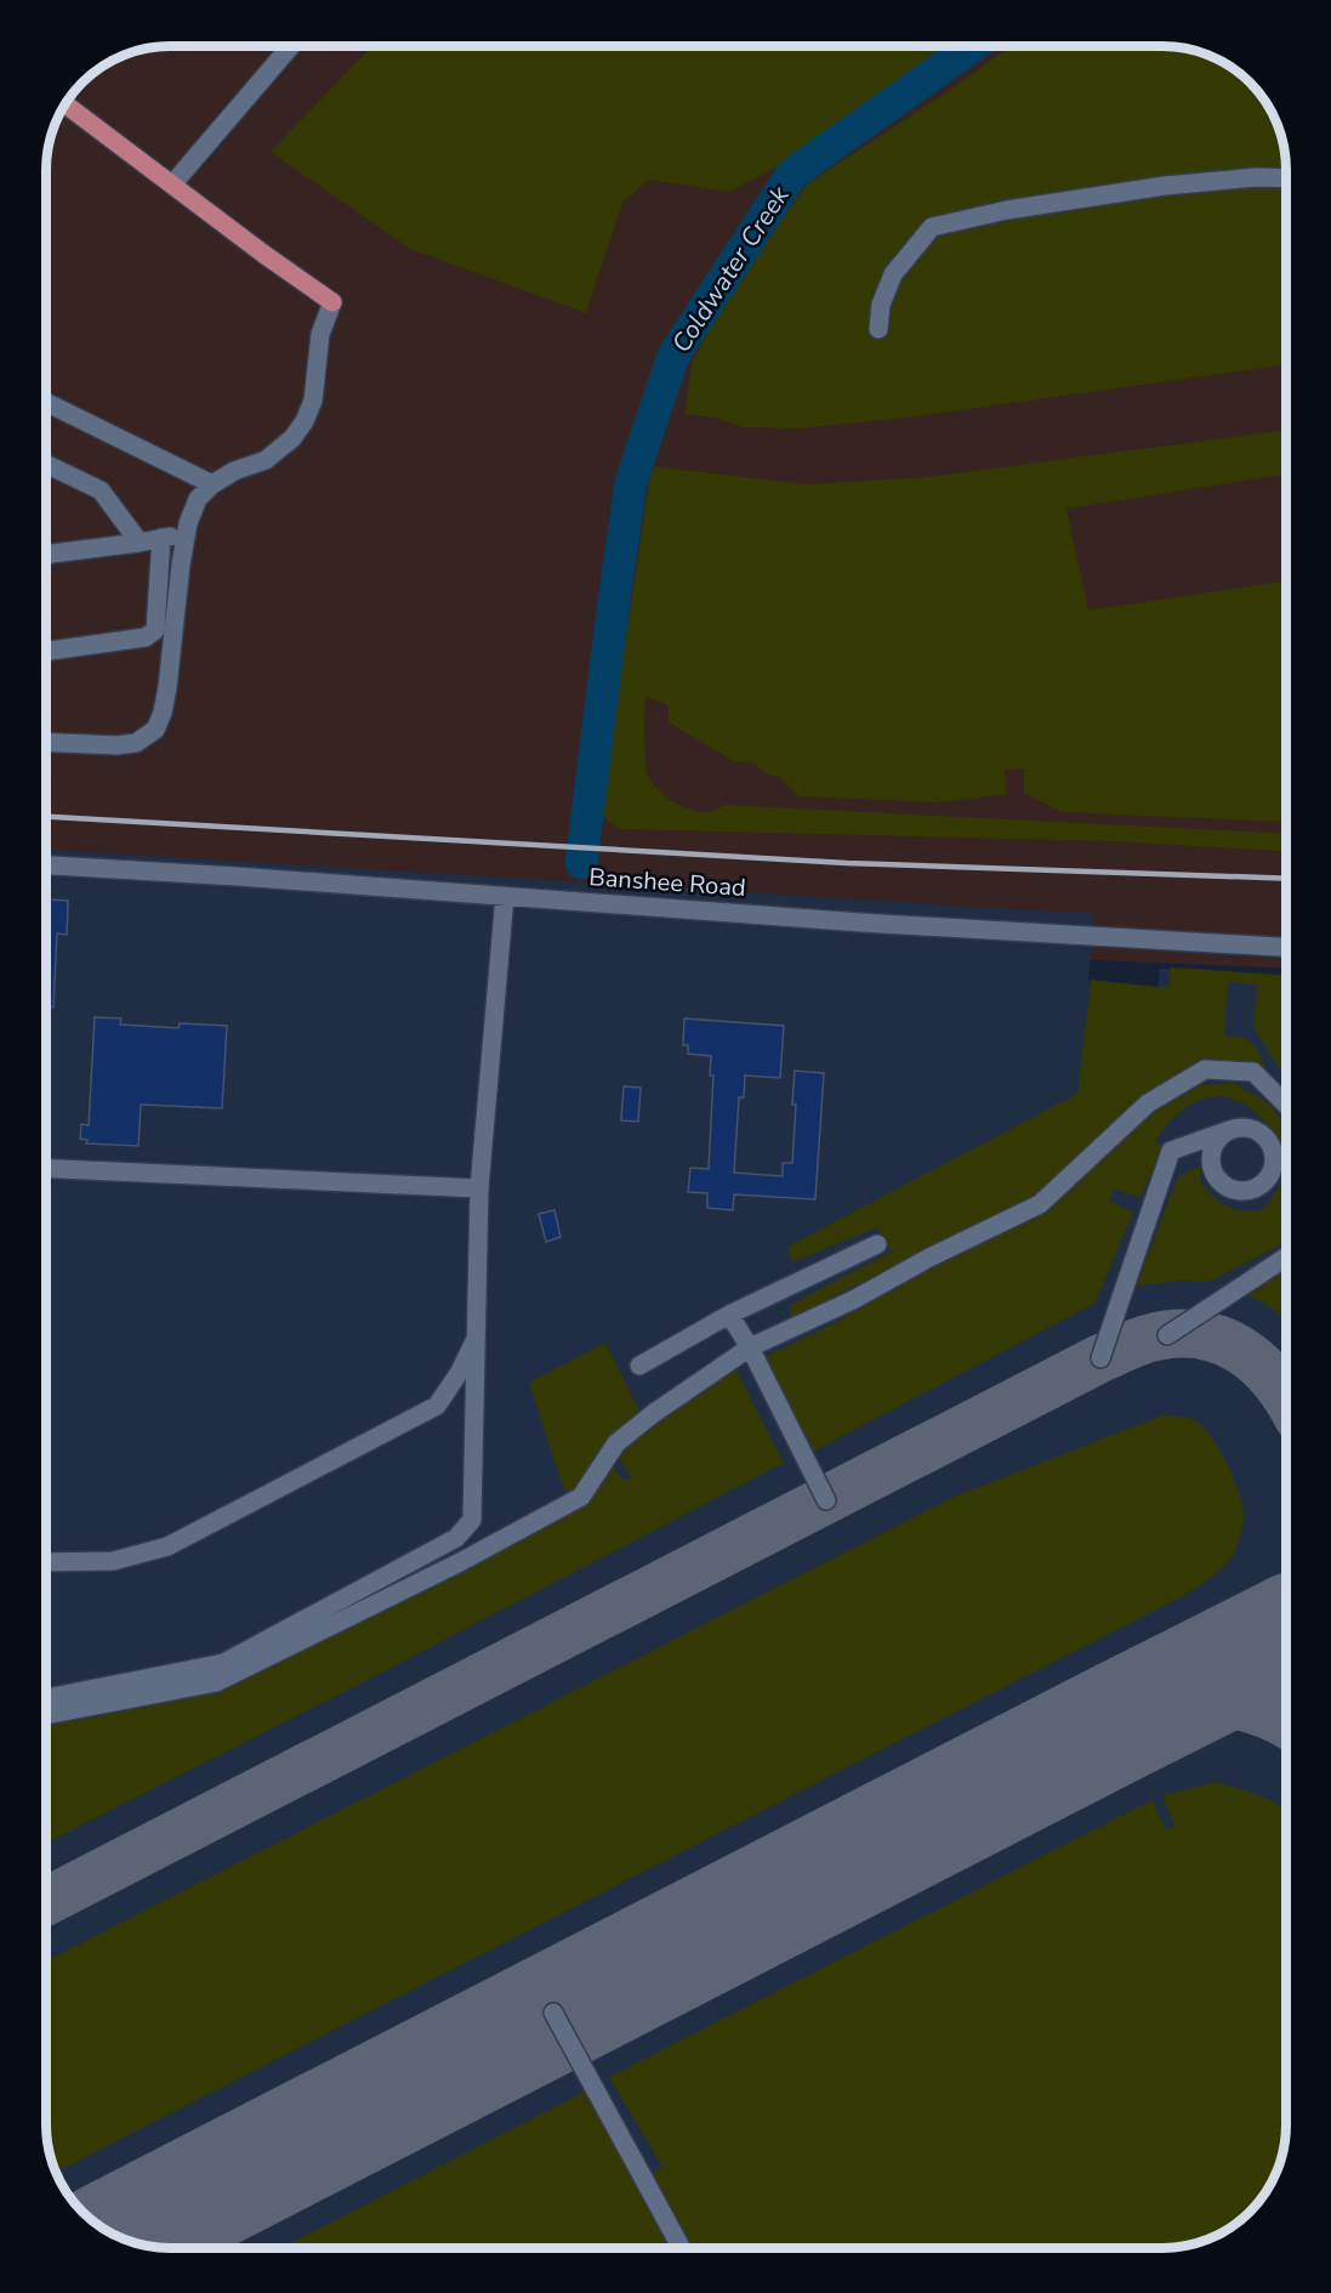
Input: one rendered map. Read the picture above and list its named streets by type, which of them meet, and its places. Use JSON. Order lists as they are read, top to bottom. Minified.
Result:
{"streets":{"street":["Banshee Road"]},"water":["Coldwater Creek"]}
